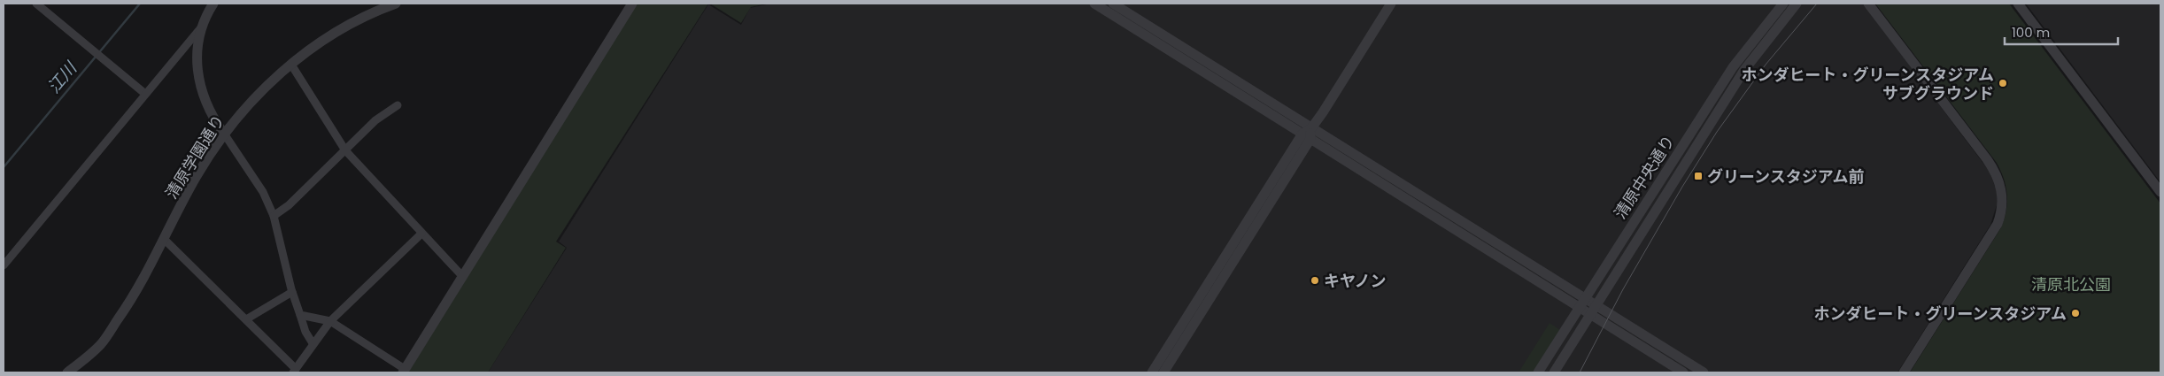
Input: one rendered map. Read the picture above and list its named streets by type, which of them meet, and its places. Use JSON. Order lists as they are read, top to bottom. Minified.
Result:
{"streets":{"street":["清原学園通り","清原中央通り"]},"water":["江川"],"parks":["清原北公園"],"places":{"other":["ホンダヒート・グリーンスタジアム サブグラウンド","キヤノン","ホンダヒート・グリーンスタジアム"],"transit":["グリーンスタジアム前"]},"scale_bar":"100 m"}
